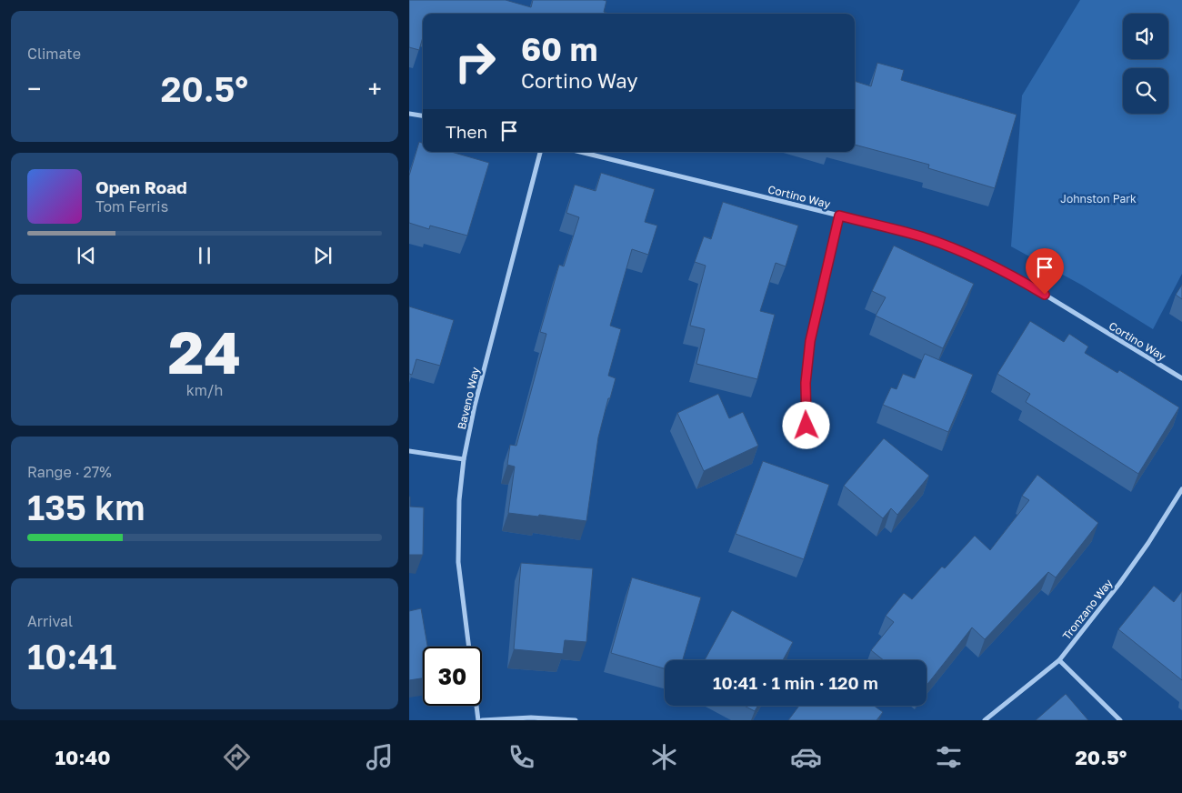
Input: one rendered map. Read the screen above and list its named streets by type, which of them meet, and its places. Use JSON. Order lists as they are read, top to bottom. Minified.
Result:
{"streets":{"street":["Cortino Way","Baveno Way","Tronzano Way"]},"parks":["Johnston Park"],"page":{"tile":["Climate",["24","km/h"],["Range · 27%","135 km"],["Arrival","10:41"]],"turn":["60 m","Cortino Way"],"heat":["−","20.5°","+"],"then":"Then","song":["Open Road","Tom Ferris"],"limit":"30","trip":"10:41 · 1 min · 120 m","tabs":["10:40","20.5°"]}}
